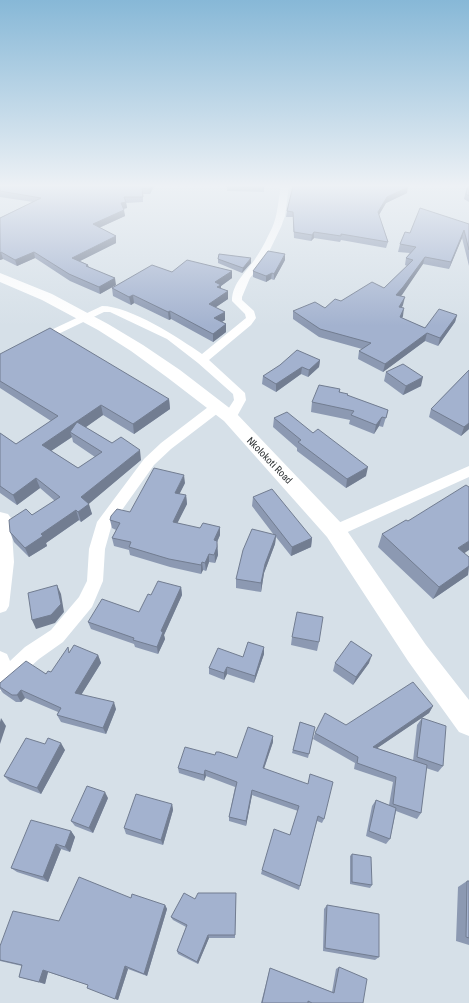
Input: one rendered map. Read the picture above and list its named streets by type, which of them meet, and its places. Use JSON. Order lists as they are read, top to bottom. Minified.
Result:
{"streets":{"main road":["Nkolokoti Road"]}}
